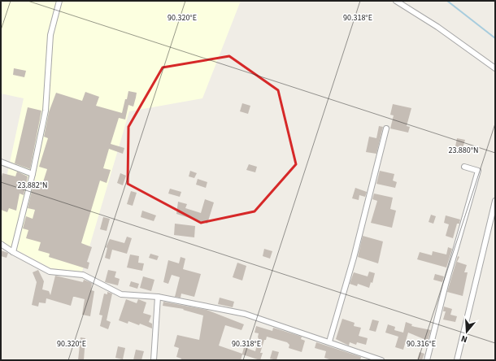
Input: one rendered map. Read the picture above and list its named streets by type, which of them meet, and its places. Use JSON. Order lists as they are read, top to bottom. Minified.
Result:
{"north":"bottom","coordinates":["90.320°E","90.318°E","23.880°N","23.882°N","90.316°E"]}
